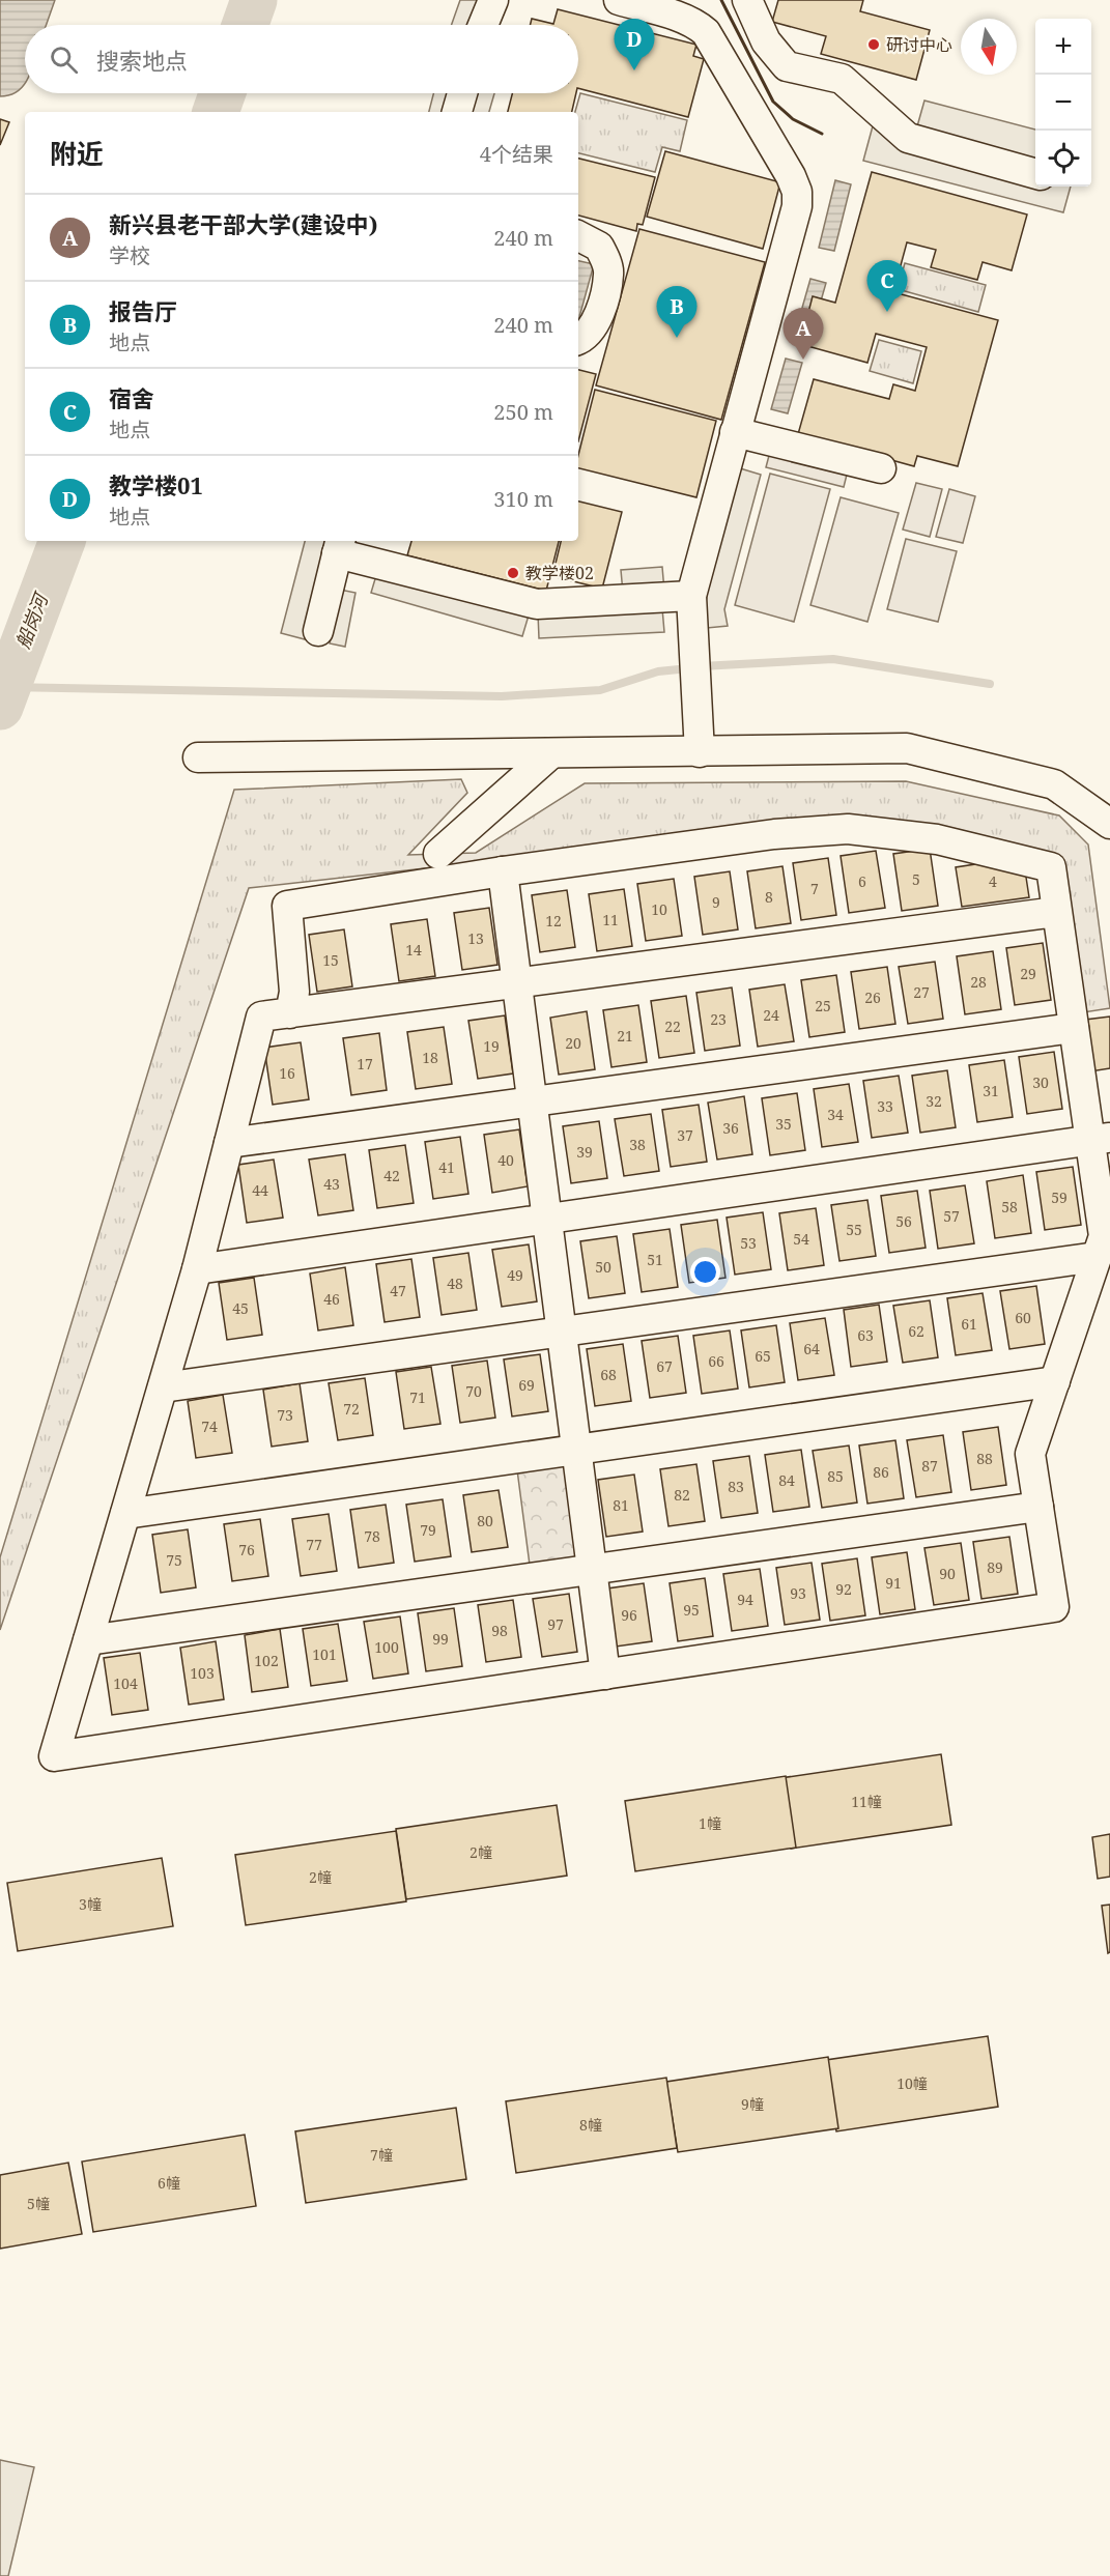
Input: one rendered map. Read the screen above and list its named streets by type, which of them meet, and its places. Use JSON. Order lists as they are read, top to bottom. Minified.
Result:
{"water":["船岗河"],"places":["研讨中心","教学楼02"],"house_numbers":["5","6","4","7","8","9","10","11","12","13","14","15","29","28","27","26","25","24","23","22","21","20","19","18","17","16","30","31","32","33","34","35","36","37","38","39","40","41","42","43","44","59","58","57","56","55","54","53","51","50","49","48","47","46","45","60","61","62","63","64","65","66","67","68","69","70","71","72","73","74","88","87","86","85","84","83","82","81","80","79","78","77","76","75","89","90","91","92","93","94","95","96","97","98","99","100","101","102","103","104","11幢","1幢","2幢","2幢","3幢","10幢","9幢","8幢","7幢","6幢","5幢"],"north":"bottom","page":{"map_buttons":["+","−"],"pins":["D","C","B","A"],"search":"搜索地点","heading":["附近","4个结果"],"list":[{"mark":"A","name":"新兴县老干部大学(建设中)","note":"学校","value":"240 m"},{"mark":"B","name":"报告厅","note":"地点","value":"240 m"},{"mark":"C","name":"宿舍","note":"地点","value":"250 m"},{"mark":"D","name":"教学楼01","note":"地点","value":"310 m"}]}}
